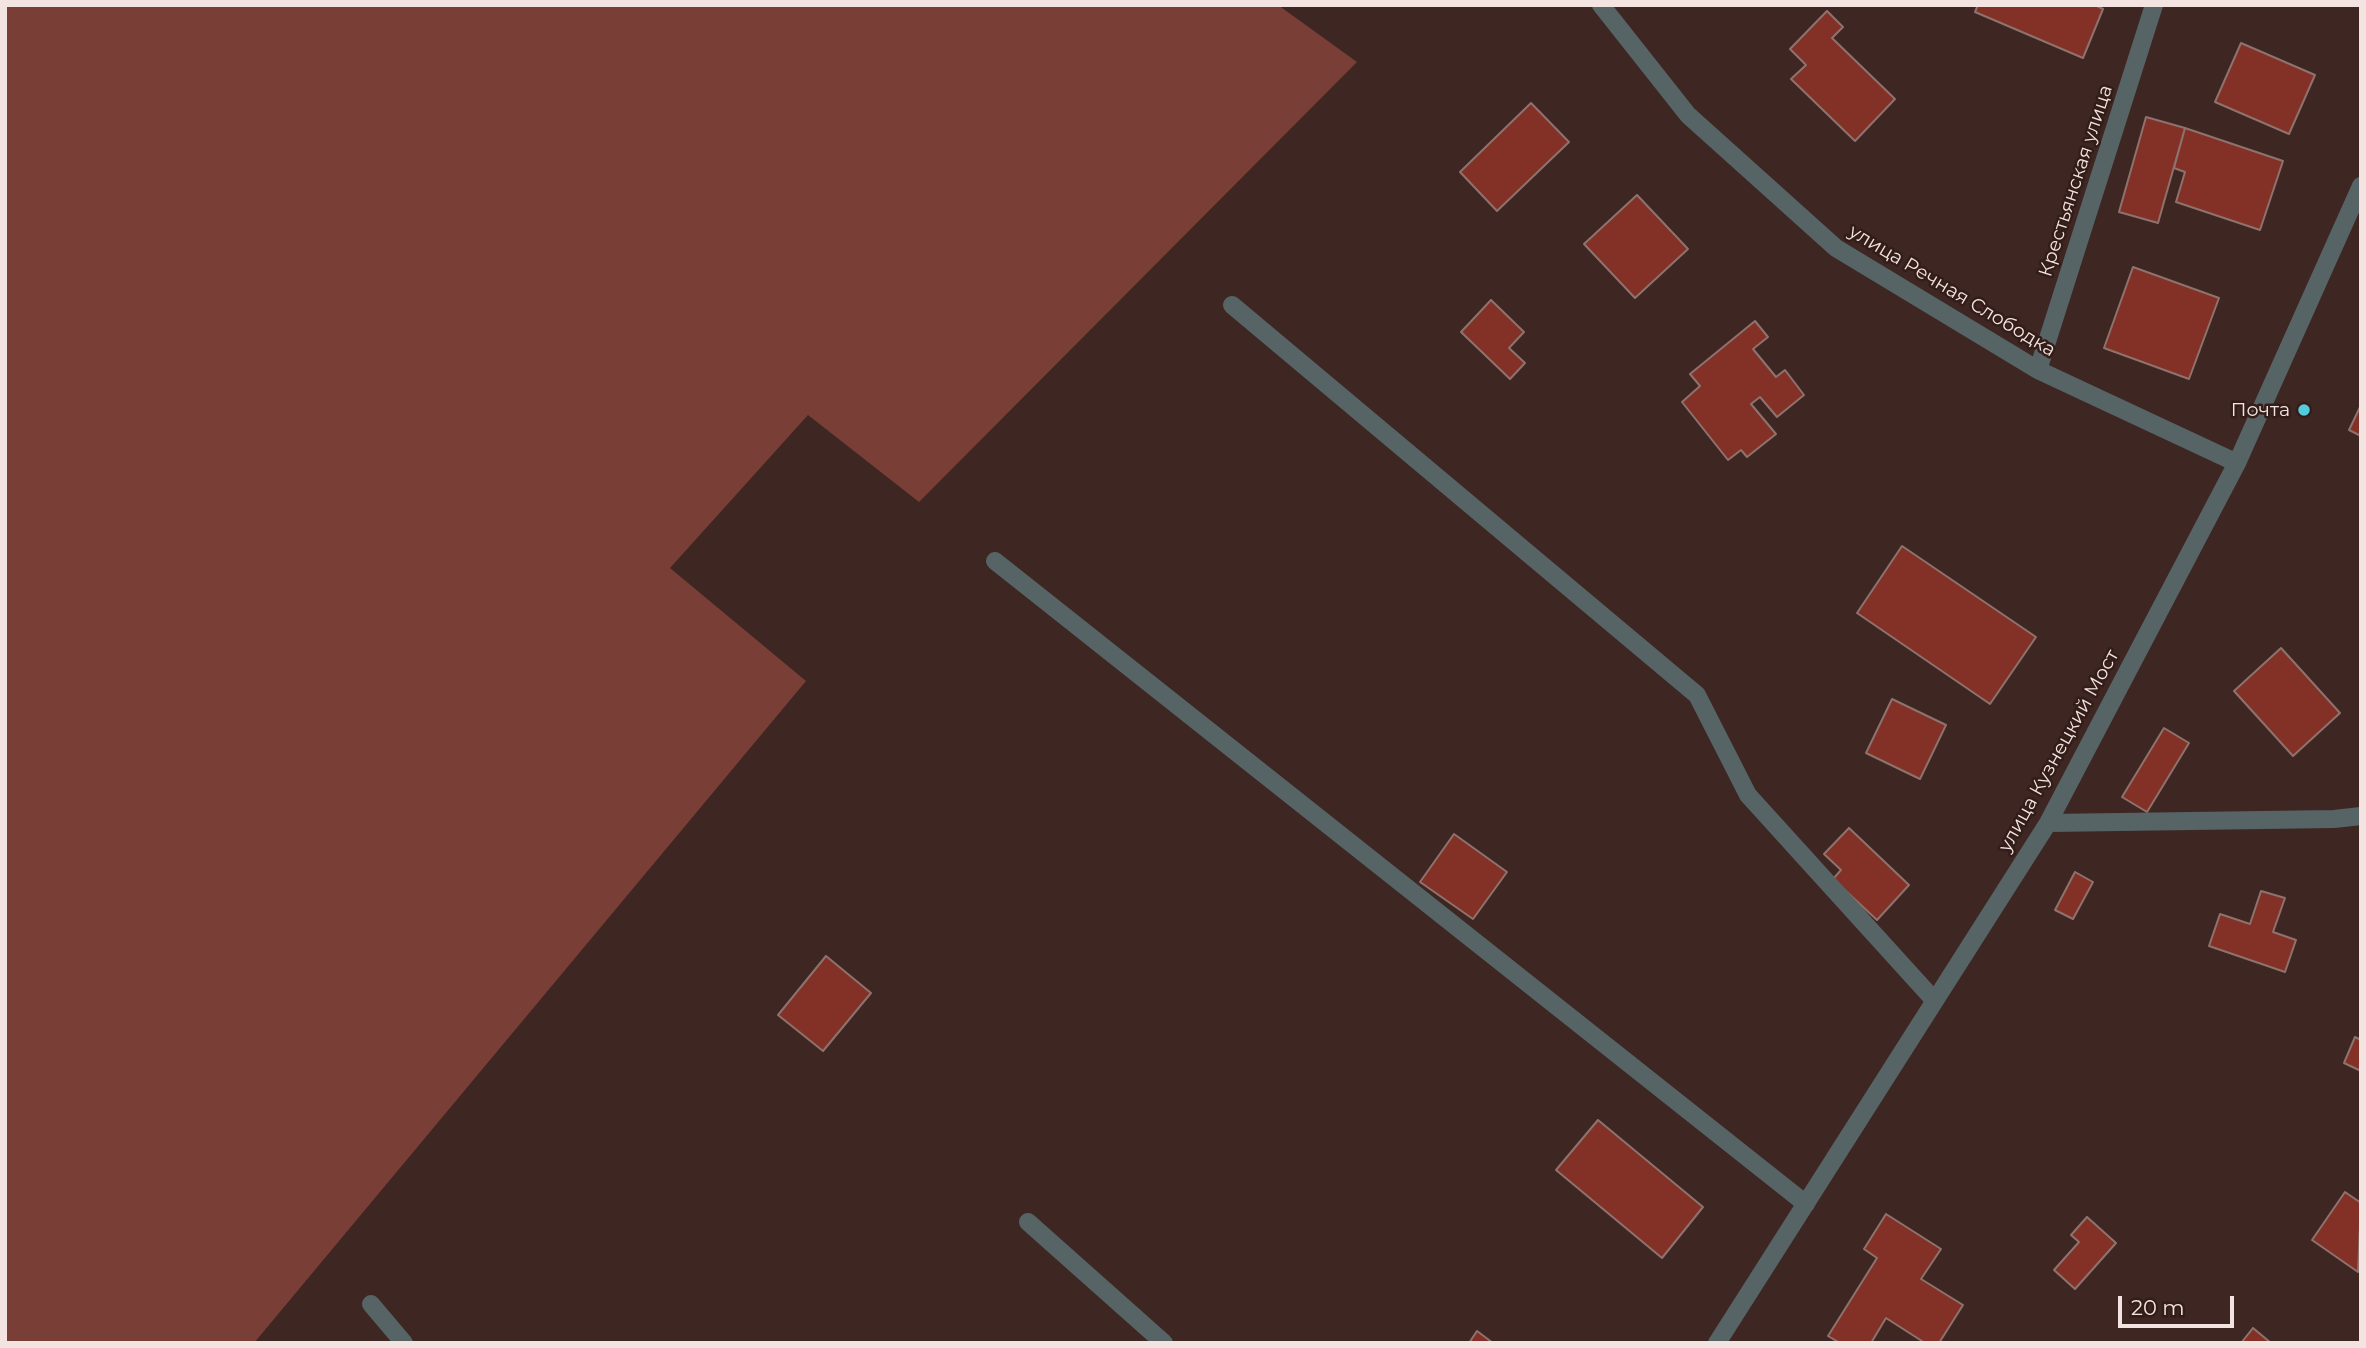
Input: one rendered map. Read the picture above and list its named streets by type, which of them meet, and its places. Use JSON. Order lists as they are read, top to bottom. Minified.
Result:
{"streets":{"street":["Крестьянская улица","улица Речная Слободка","улица Кузнецкий Мост"]},"crossings":[["Крестьянская улица","улица Речная Слободка"],["улица Речная Слободка","улица Кузнецкий Мост"]],"places":["Почта"],"scale_bar":"20 m"}
